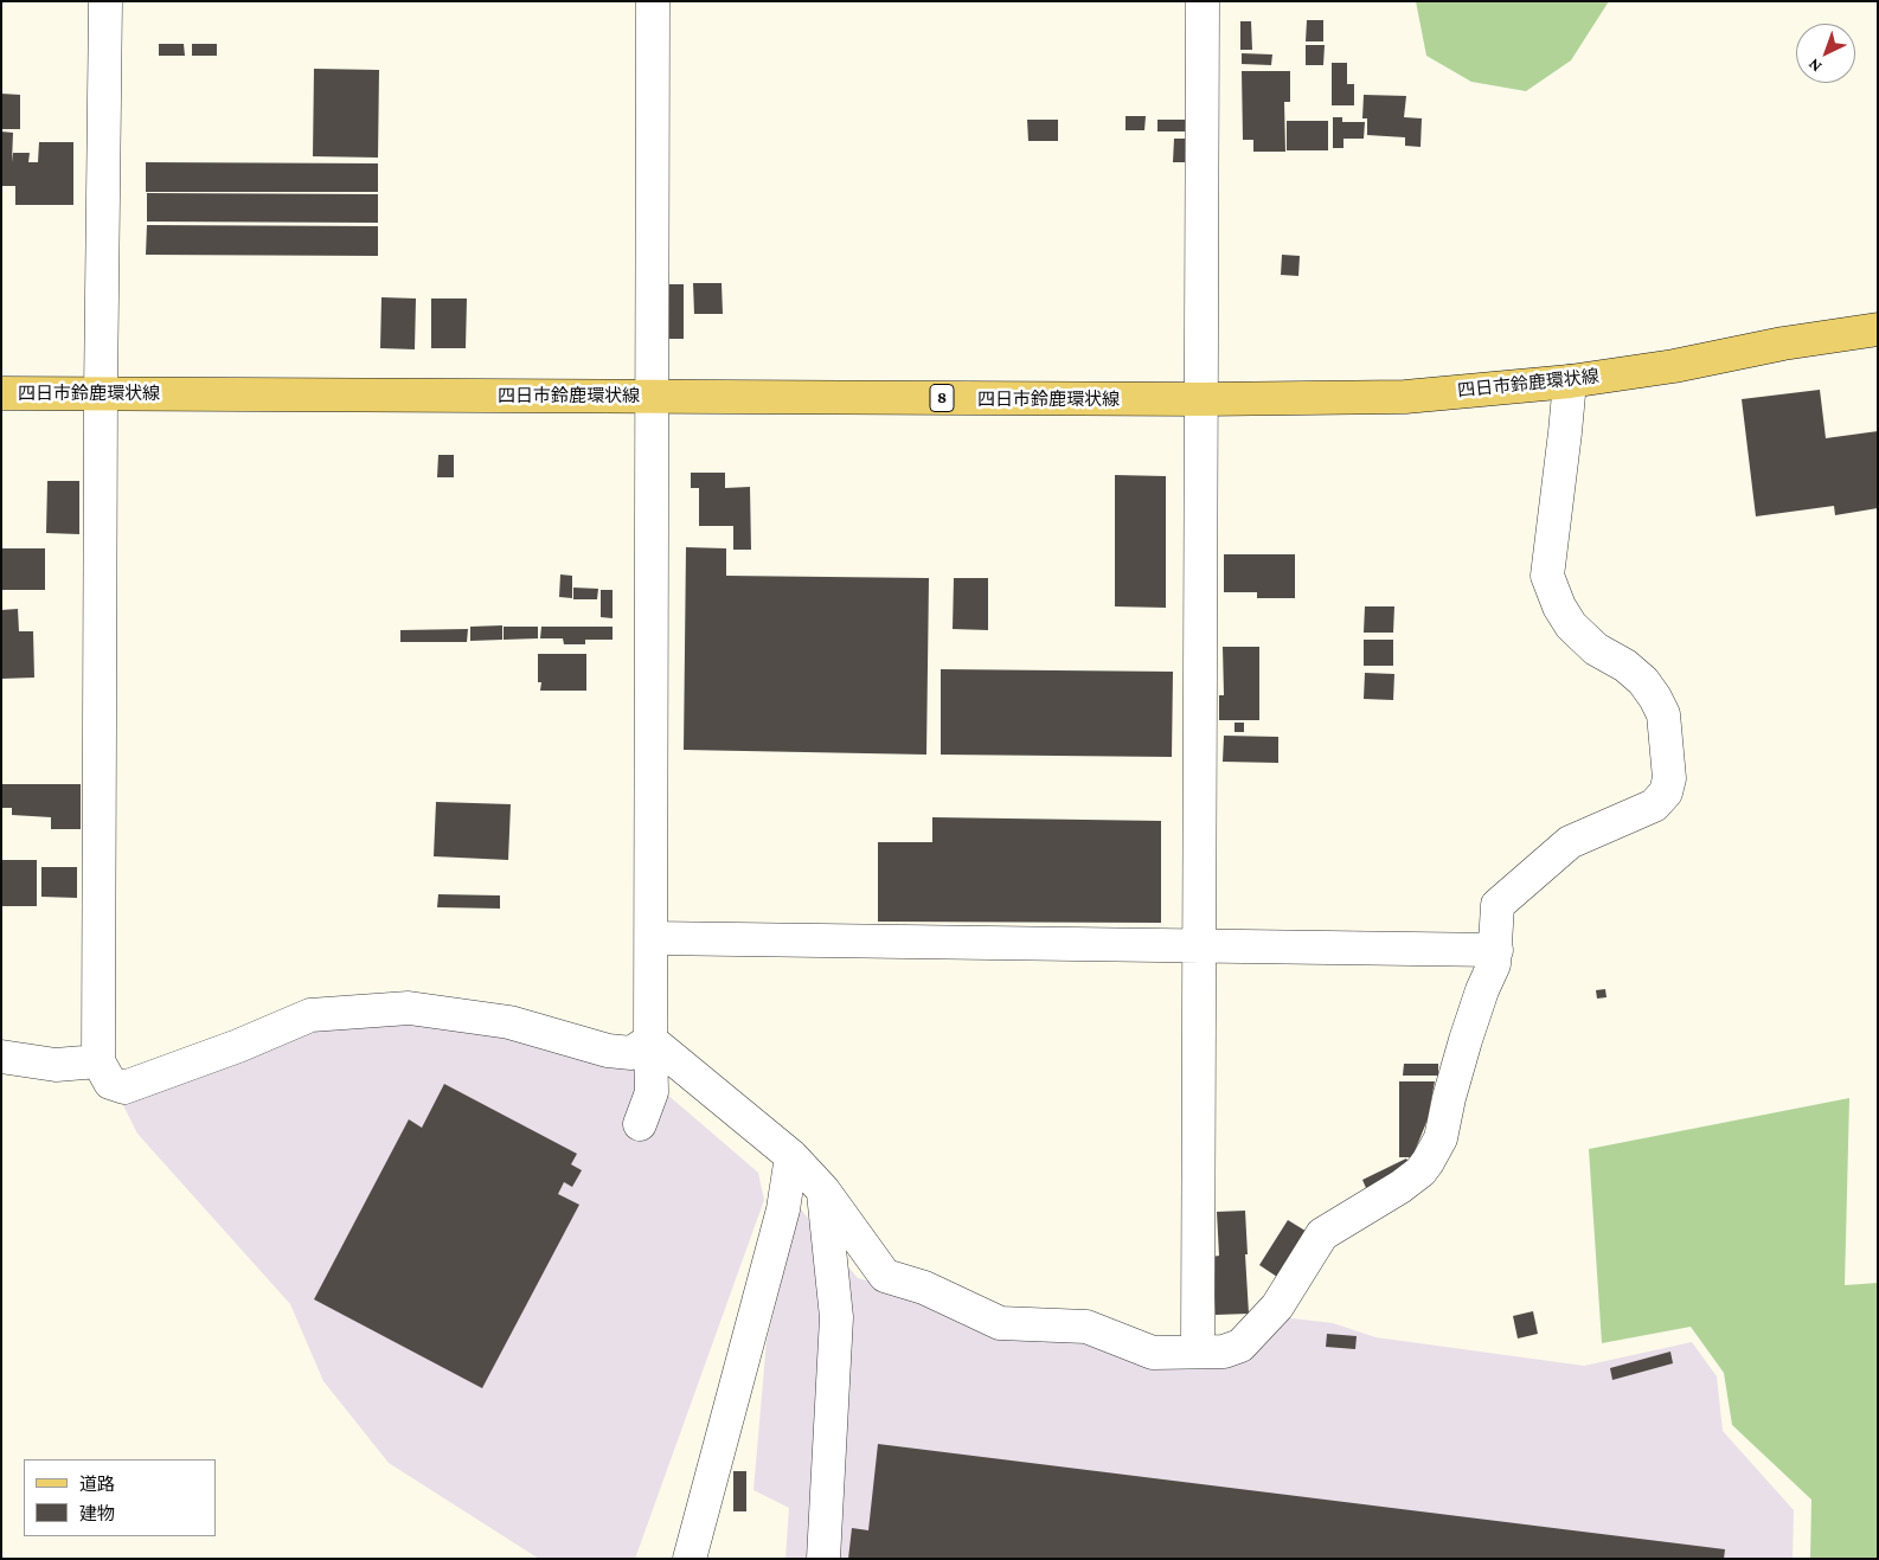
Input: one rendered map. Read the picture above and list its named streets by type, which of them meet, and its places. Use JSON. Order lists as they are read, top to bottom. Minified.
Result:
{"streets":{"main road":["四日市鈴鹿環状線","8"]},"legend":["道路","建物"],"north":"bottom left"}
